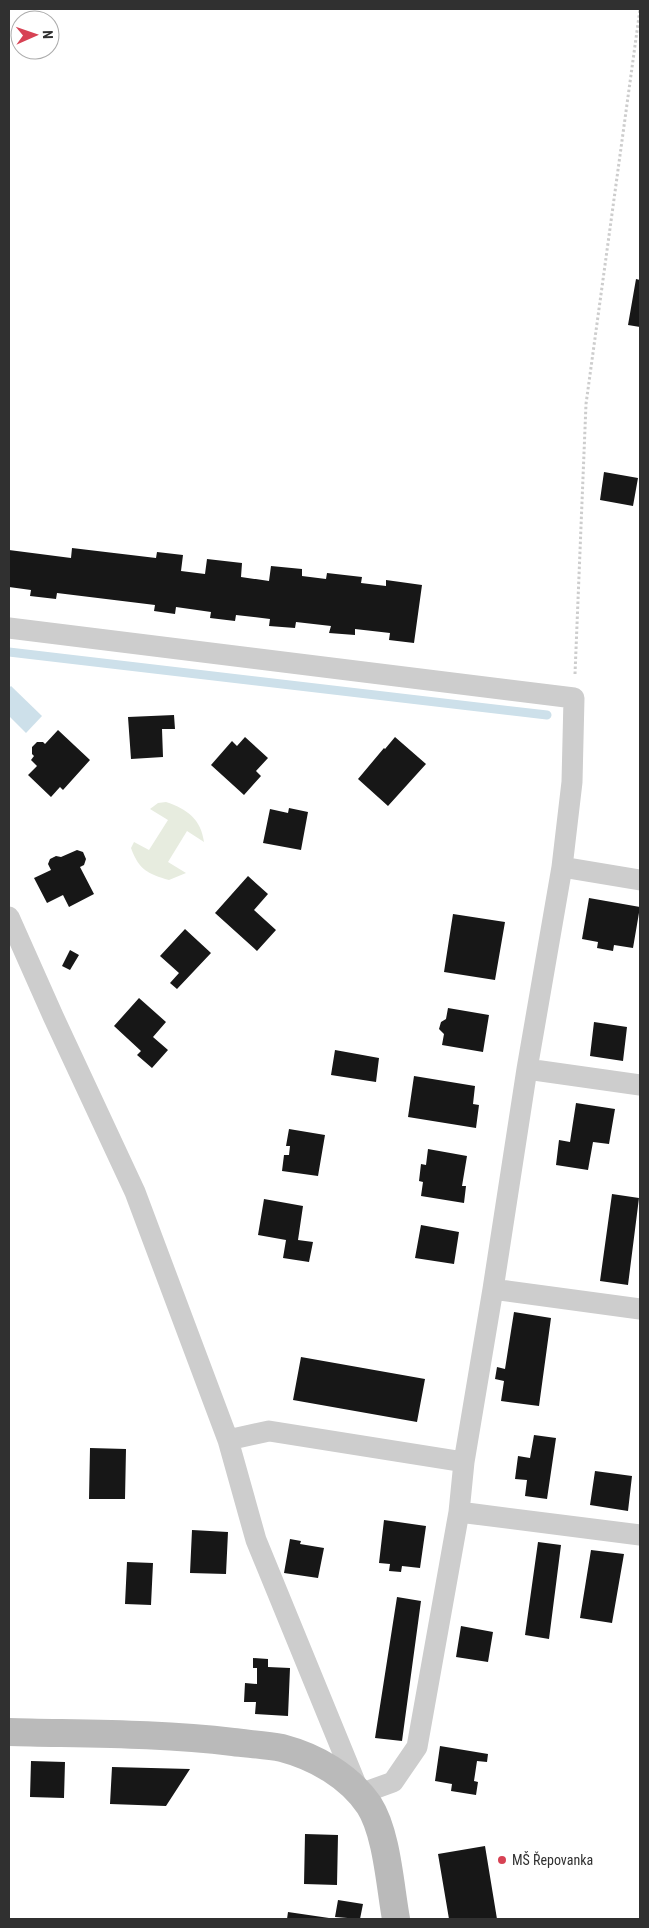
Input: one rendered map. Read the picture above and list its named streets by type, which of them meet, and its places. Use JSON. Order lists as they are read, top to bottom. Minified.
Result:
{"places":["MŠ Řepovanka"],"north":"right"}
